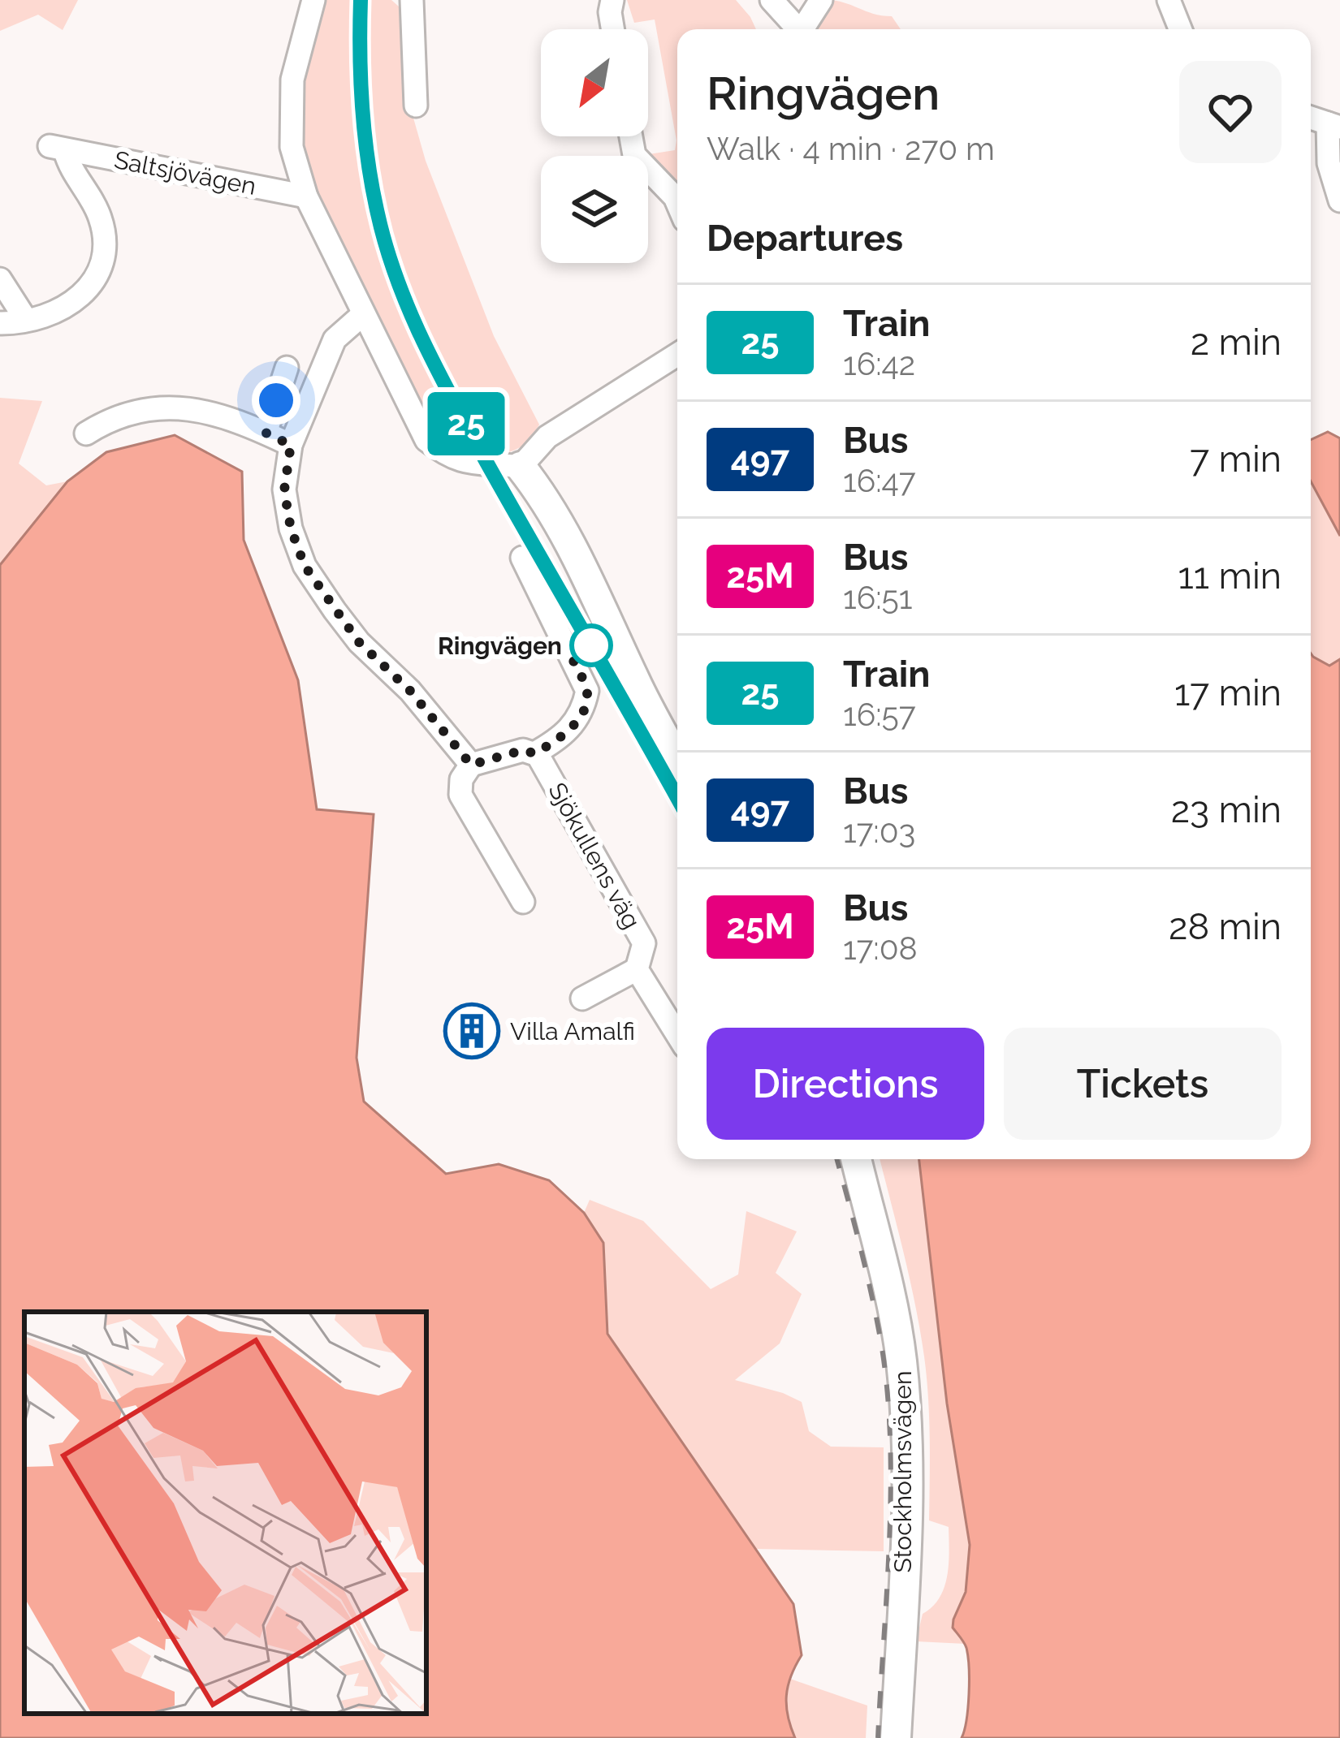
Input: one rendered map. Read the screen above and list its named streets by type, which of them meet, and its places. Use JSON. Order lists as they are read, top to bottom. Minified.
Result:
{"streets":{"main road":["Stockholmsvägen"],"street":["Saltsjövägen","Sjökullens väg"]},"places":{"other":["Ringvägen"],"building":["Villa Amalfi"]},"north":"bottom left","page":{"on_map":"25","heading":[["Ringvägen","Walk · 4 min · 270 m"],"Departures"],"list":[{"mark":"25","name":"Train","note":"16:42","value":"2 min"},{"mark":"497","name":"Bus","note":"16:47","value":"7 min"},{"mark":"25M","name":"Bus","note":"16:51","value":"11 min"},{"mark":"25","name":"Train","note":"16:57","value":"17 min"},{"mark":"497","name":"Bus","note":"17:03","value":"23 min"},{"mark":"25M","name":"Bus","note":"17:08","value":"28 min"}],"buttons":["Directions","Tickets"]}}
